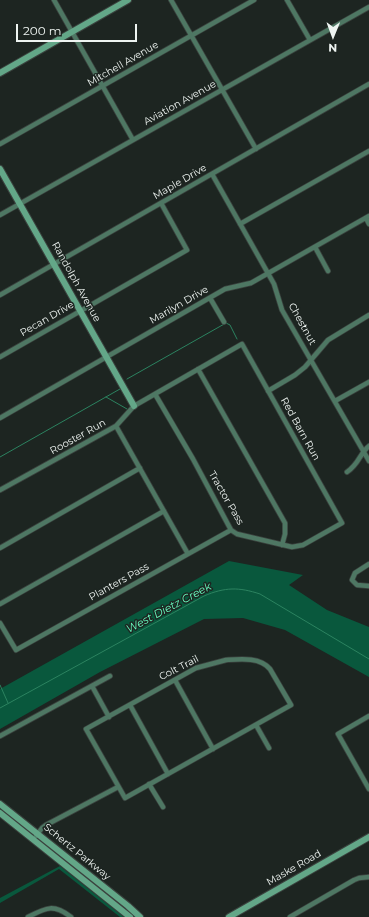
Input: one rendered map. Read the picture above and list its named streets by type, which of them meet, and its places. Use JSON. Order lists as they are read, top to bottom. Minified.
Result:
{"streets":{"street":["Mitchell Avenue","Aviation Avenue","Maple Drive","Randolph Avenue","Marilyn Drive","Pecan Drive","Chestnut","Red Barn Run","Rooster Run","Tractor Pass","Planters Pass","Colt Trail","Schertz Parkway","Maske Road"]},"crossings":[["Aviation Avenue","Randolph Avenue"],["Maple Drive","Randolph Avenue"],["Maple Drive","Pecan Drive"],["Maple Drive","Chestnut"],["Randolph Avenue","Marilyn Drive"],["Randolph Avenue","Pecan Drive"],["Randolph Avenue","Rooster Run"],["Marilyn Drive","Chestnut"],["Red Barn Run","Rooster Run"],["Red Barn Run","Tractor Pass"],["Rooster Run","Tractor Pass"],["Tractor Pass","Planters Pass"]],"water":["West Dietz Creek"],"scale_bar":"200 m","north":"bottom"}
